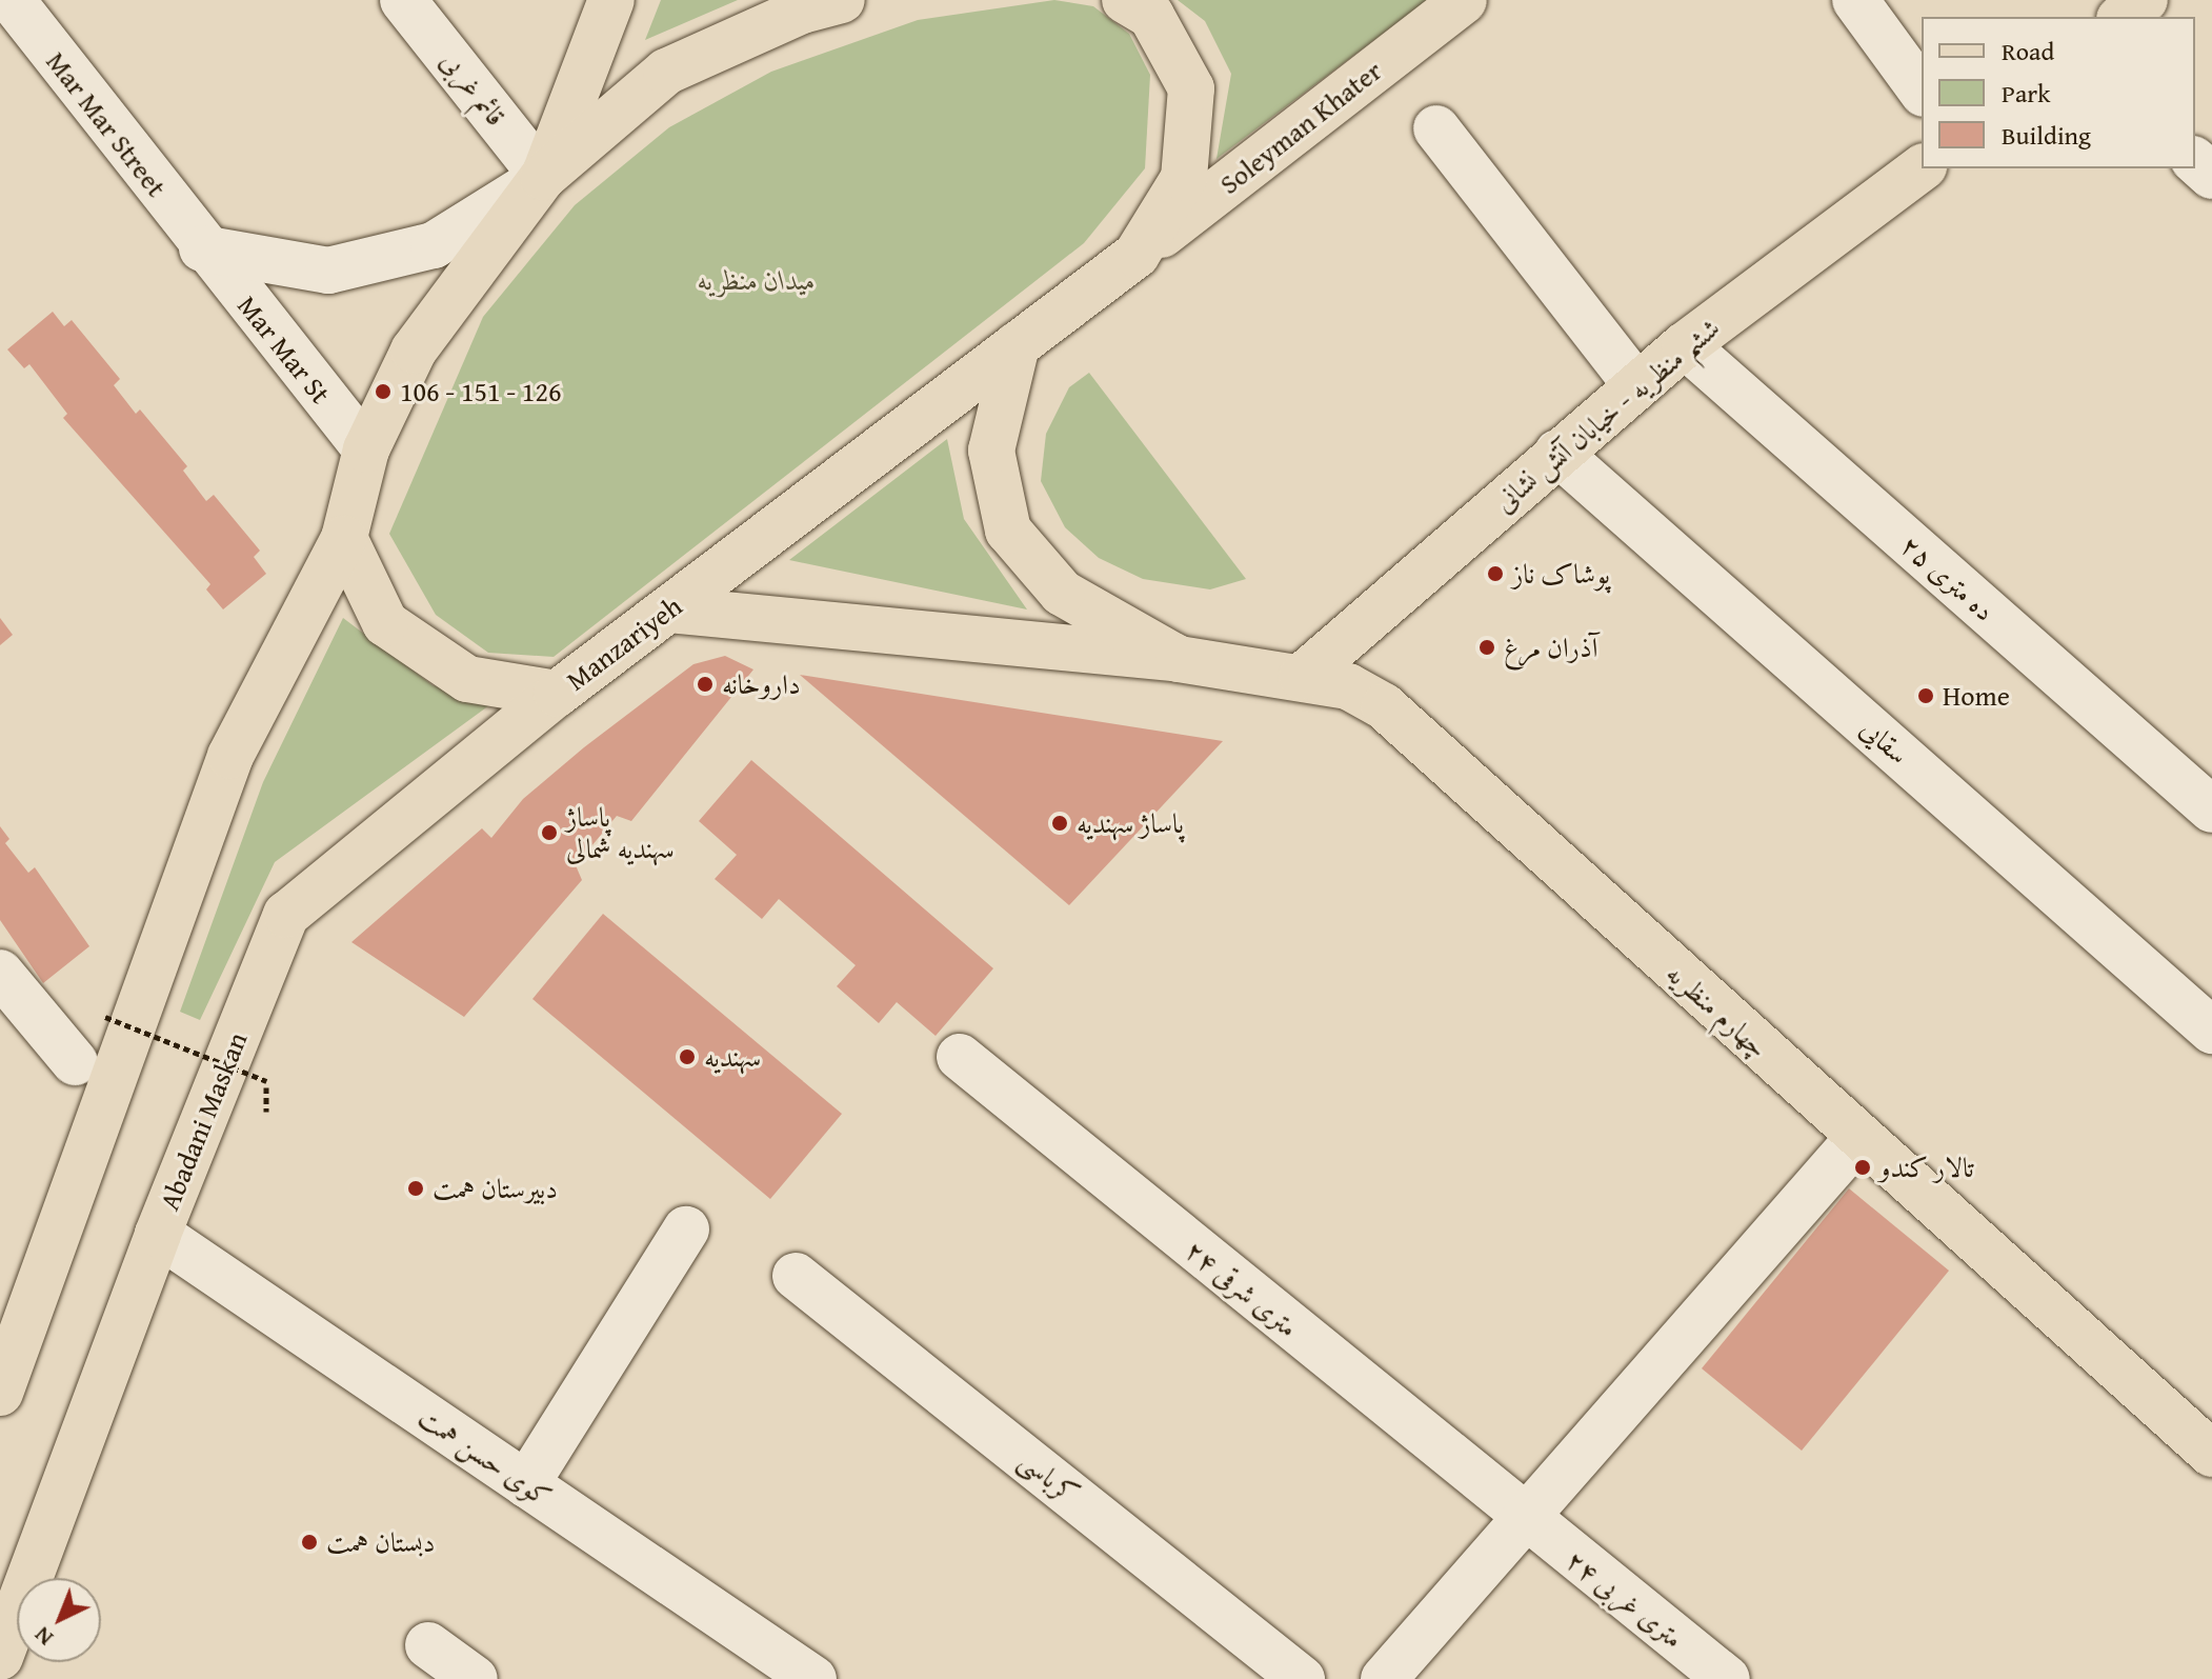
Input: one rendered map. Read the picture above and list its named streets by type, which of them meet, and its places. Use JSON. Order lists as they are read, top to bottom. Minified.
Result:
{"streets":{"main road":["Soleyman Khater","ششم منظریه - خیابان آتش نشانی","Manzariyeh","چهارم منظریه","Abadani Maskan"],"street":["قائم غربی","Mar Mar Street","Mar Mar St","ده متری ۲۵","سقایی","۲۴ متری شرقی","کوی حسن همت","کرباسی","۲۴ متری غربی"]},"crossings":[["Mar Mar Street","Mar Mar St"],["Soleyman Khater","Manzariyeh"],["ششم منظریه - خیابان آتش نشانی","ده متری ۲۵"],["ششم منظریه - خیابان آتش نشانی","سقایی"],["ششم منظریه - خیابان آتش نشانی","چهارم منظریه"],["Manzariyeh","چهارم منظریه"],["Manzariyeh","Abadani Maskan"],["Abadani Maskan","کوی حسن همت"],["۲۴ متری شرقی","۲۴ متری غربی"]],"parks":["میدان منظریه"],"places":["106 - 151 - 126","پوشاک ناز","آذران مرغ","داروخانه","Home","پاساژ سهندیه","پاساژ سهندیه شمالی","سهندیه","تالار کندو","دبیرستان همت","دبستان همت"],"legend":["Road","Park","Building"],"north":"bottom left"}
